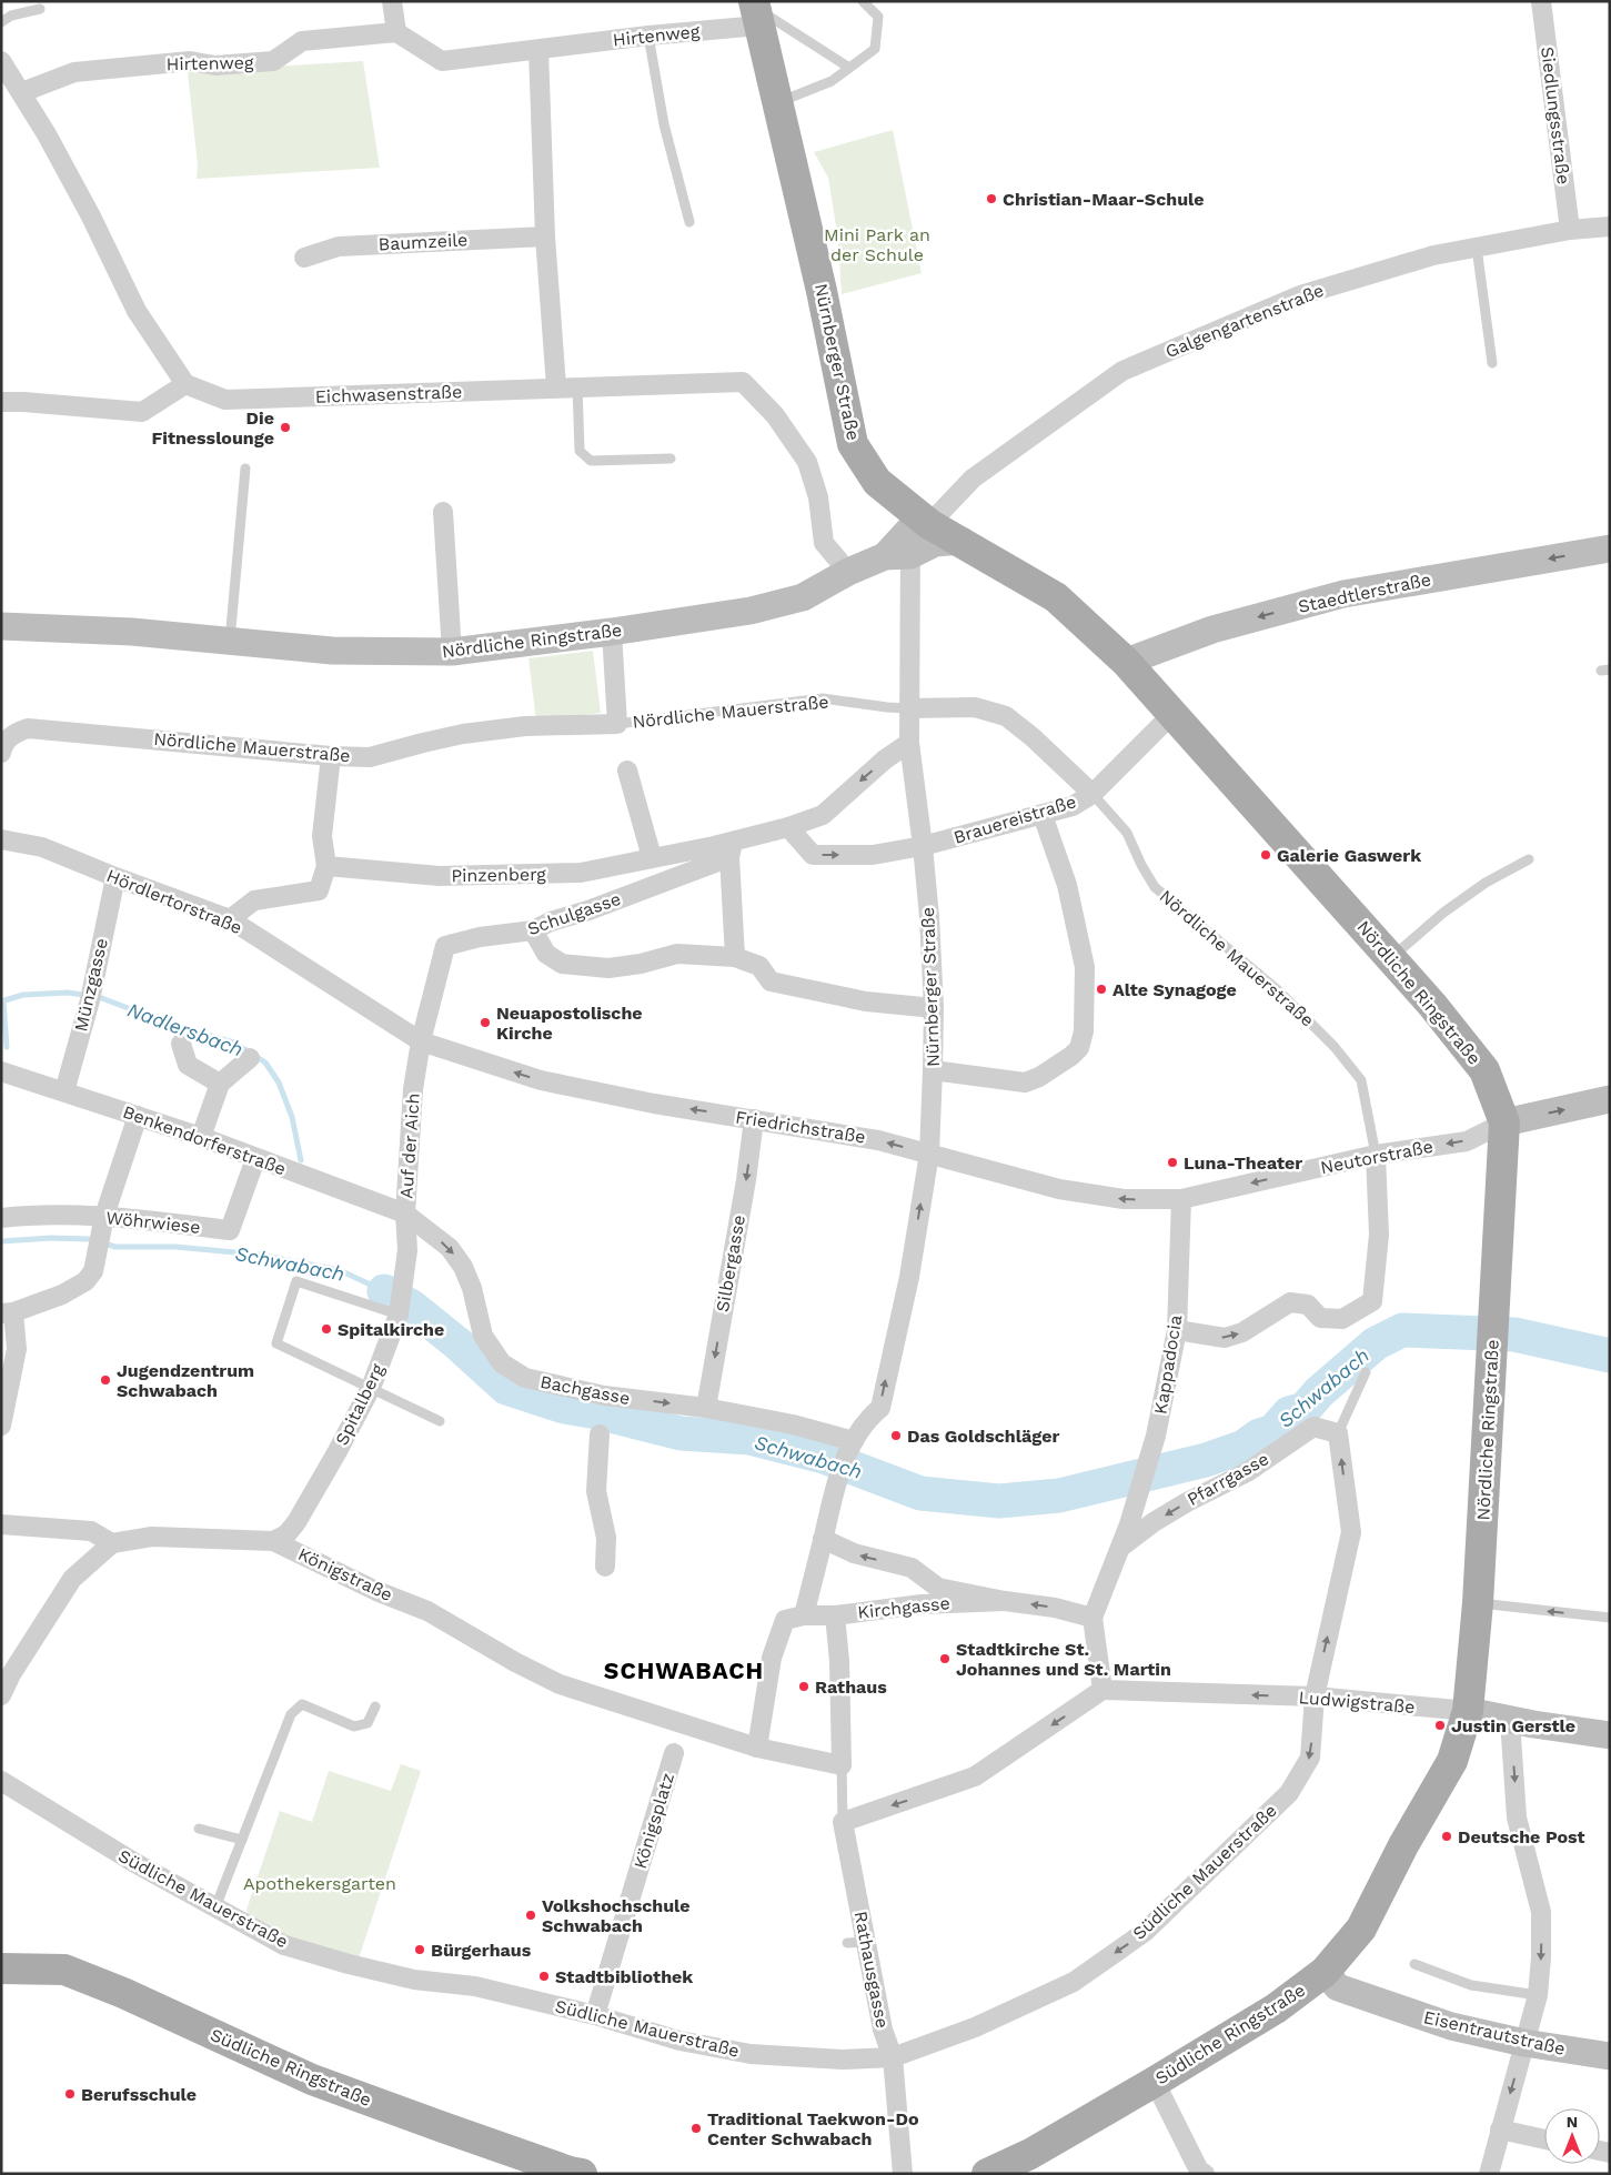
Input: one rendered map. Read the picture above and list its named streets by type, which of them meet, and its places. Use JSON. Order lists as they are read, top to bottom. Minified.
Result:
{"streets":{"main road":["Nürnberger Straße","Staedtlerstraße","Nördliche Ringstraße","Ludwigstraße","Eisentrautstraße","Südliche Ringstraße"],"street":["Hirtenweg","Siedlungsstraße","Baumzeile","Galgengartenstraße","Eichwasenstraße","Nördliche Mauerstraße","Brauereistraße","Pinzenberg","Hördlertorstraße","Schulgasse","Münzgasse","Friedrichstraße","Benkendorferstraße","Auf der Aich","Neutorstraße","Wöhrwiese","Silbergasse","Kappadocia","Bachgasse","Spitalberg","Pfarrgasse","Königstraße","Kirchgasse","Königsplatz","Südliche Mauerstraße","Rathausgasse"]},"crossings":[["Hirtenweg","Nürnberger Straße"],["Siedlungsstraße","Galgengartenstraße"],["Galgengartenstraße","Nürnberger Straße"],["Galgengartenstraße","Nördliche Ringstraße"],["Nürnberger Straße","Nördliche Ringstraße"],["Nürnberger Straße","Nördliche Mauerstraße"],["Nürnberger Straße","Brauereistraße"],["Nürnberger Straße","Pinzenberg"],["Nürnberger Straße","Friedrichstraße"],["Nürnberger Straße","Bachgasse"],["Nürnberger Straße","Kirchgasse"],["Eichwasenstraße","Nördliche Ringstraße"],["Staedtlerstraße","Nördliche Ringstraße"],["Nördliche Ringstraße","Brauereistraße"],["Nördliche Ringstraße","Neutorstraße"],["Nördliche Ringstraße","Ludwigstraße"],["Nördliche Ringstraße","Südliche Ringstraße"],["Nördliche Mauerstraße","Brauereistraße"],["Nördliche Mauerstraße","Neutorstraße"],["Nördliche Mauerstraße","Kappadocia"],["Pinzenberg","Schulgasse"],["Hördlertorstraße","Schulgasse"],["Hördlertorstraße","Münzgasse"],["Hördlertorstraße","Friedrichstraße"],["Hördlertorstraße","Auf der Aich"],["Schulgasse","Friedrichstraße"],["Schulgasse","Auf der Aich"],["Münzgasse","Benkendorferstraße"],["Friedrichstraße","Auf der Aich"],["Friedrichstraße","Neutorstraße"],["Friedrichstraße","Silbergasse"],["Friedrichstraße","Kappadocia"],["Benkendorferstraße","Auf der Aich"],["Benkendorferstraße","Wöhrwiese"],["Benkendorferstraße","Bachgasse"],["Auf der Aich","Bachgasse"],["Auf der Aich","Spitalberg"],["Neutorstraße","Kappadocia"],["Silbergasse","Bachgasse"],["Kappadocia","Pfarrgasse"],["Spitalberg","Königstraße"],["Ludwigstraße","Südliche Mauerstraße"],["Ludwigstraße","Südliche Ringstraße"],["Königsplatz","Südliche Mauerstraße"],["Südliche Mauerstraße","Rathausgasse"],["Eisentrautstraße","Südliche Ringstraße"]],"one_way":["Staedtlerstraße","Neutorstraße","Silbergasse","Bachgasse","Pfarrgasse","Ludwigstraße","Südliche Mauerstraße"],"districts":["SCHWABACH"],"water":["Nadlersbach","Schwabach"],"parks":["Mini Park an der Schule","Apothekersgarten"],"places":["Christian-Maar-Schule","Die Fitnesslounge","Galerie Gaswerk","Alte Synagoge","Neuapostolische Kirche","Luna-Theater","Spitalkirche","Jugendzentrum Schwabach","Das Goldschläger","Stadtkirche St. Johannes und St. Martin","Rathaus","Justin Gerstle","Deutsche Post","Volkshochschule Schwabach","Bürgerhaus","Stadtbibliothek","Berufsschule","Traditional Taekwon-Do Center Schwabach"],"north":"top"}
